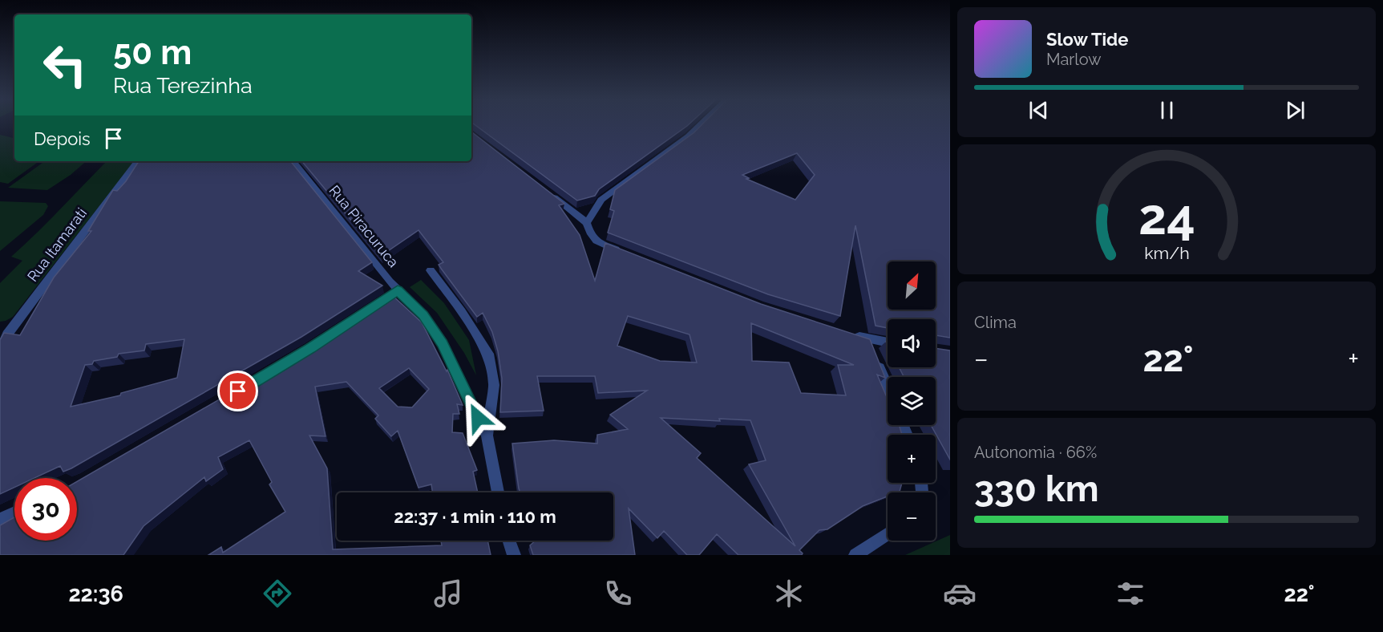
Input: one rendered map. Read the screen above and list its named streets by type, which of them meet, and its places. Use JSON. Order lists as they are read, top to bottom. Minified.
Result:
{"streets":{"street":["Rua Piracuruca","Rua Itamarati"]},"north":"top right","page":{"turn":["50 m","Rua Terezinha"],"song":["Slow Tide","Marlow"],"then":"Depois","map_buttons":["+","−"],"tile":["Clima",["Autonomia · 66%","330 km"]],"heat":["−","22°","+"],"limit":"30","trip":"22:37 · 1 min · 110 m","tabs":["22:36","22°"],"gauge":["24","km/h"]}}
